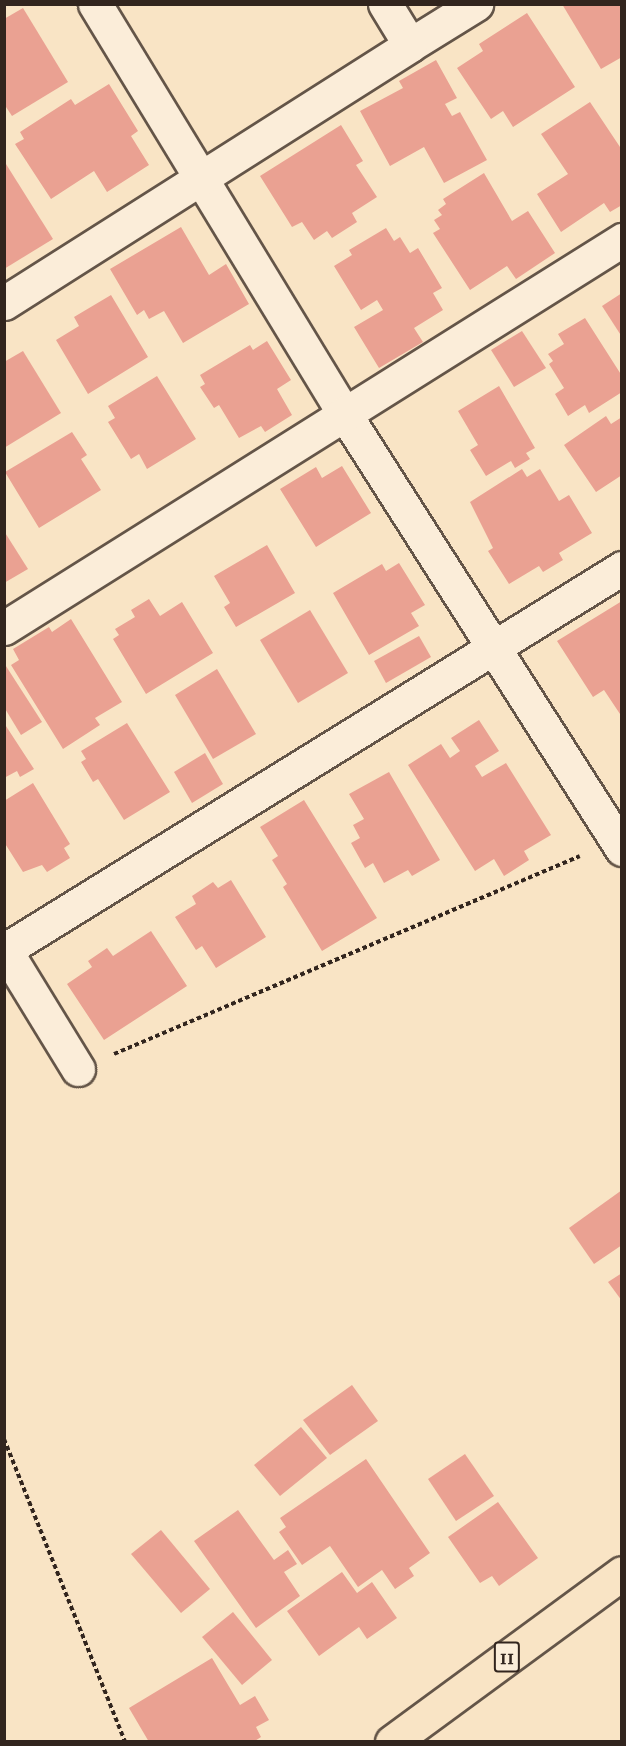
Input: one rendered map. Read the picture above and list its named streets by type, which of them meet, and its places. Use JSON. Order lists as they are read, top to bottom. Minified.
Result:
{"streets":{"main road":["11"]}}
